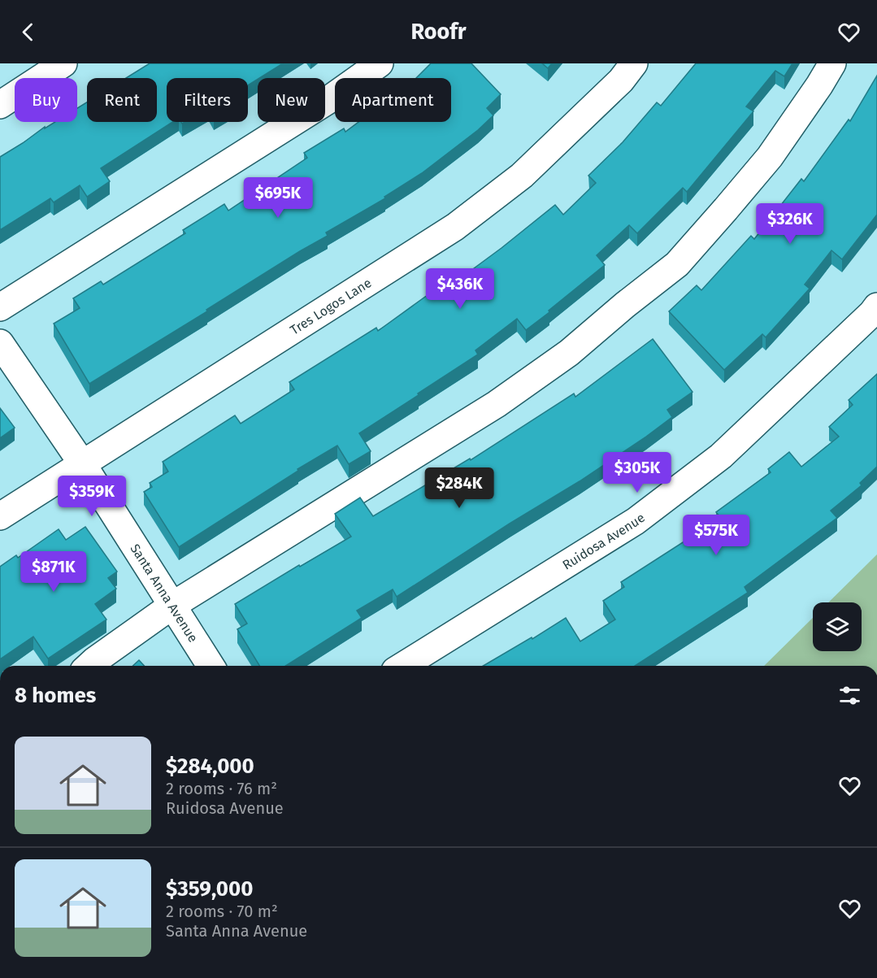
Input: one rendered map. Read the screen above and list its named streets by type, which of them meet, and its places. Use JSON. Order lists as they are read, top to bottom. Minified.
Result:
{"streets":{"street":["Tres Logos Lane","Ruidosa Avenue","Santa Anna Avenue"]},"crossings":[["Tres Logos Lane","Santa Anna Avenue"]],"page":{"header":"Roofr","chip":["Buy","Rent","Filters","New","Apartment"],"price":["$695K","$326K","$436K","$305K","$284K","$359K","$575K","$871K"],"heading":"8 homes","list":[{"name":"$284,000","note":"2 rooms · 76 m² · Ruidosa Avenue"},{"name":"$359,000","note":"2 rooms · 70 m² · Santa Anna Avenue"}]}}
